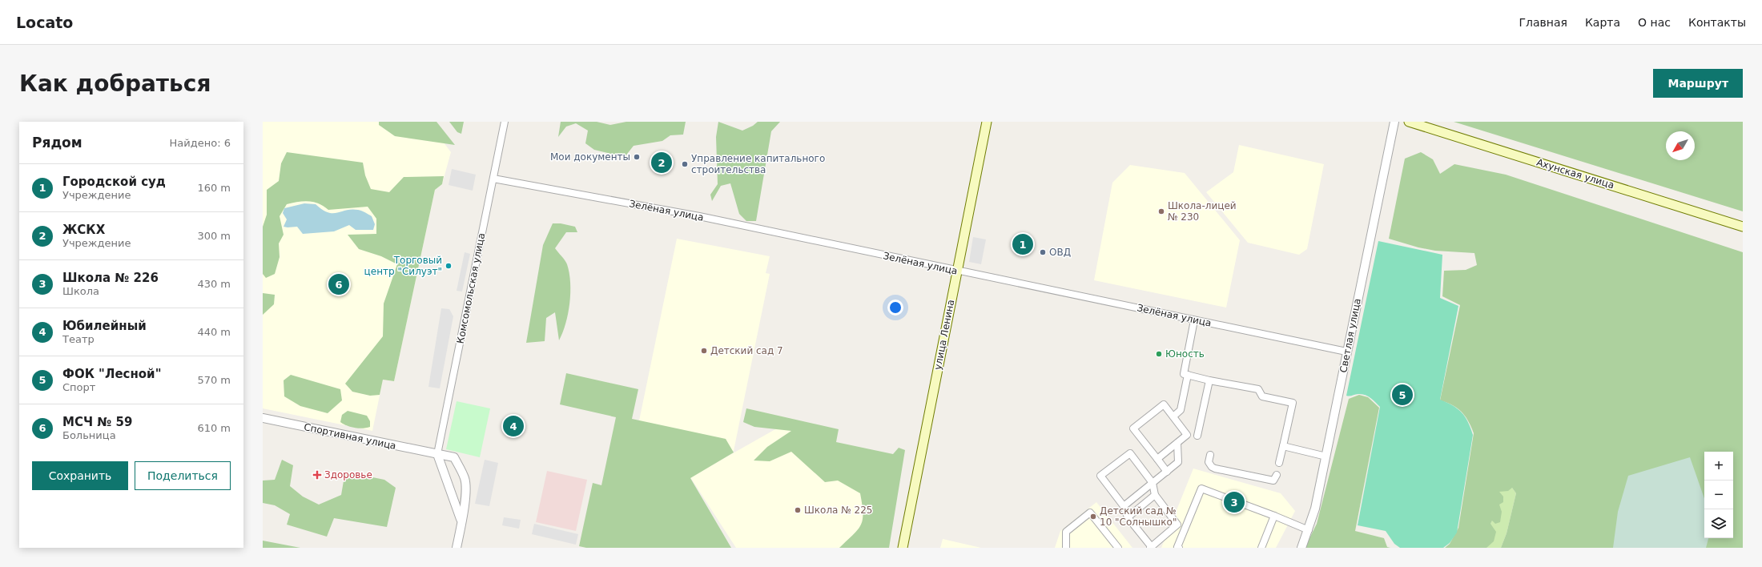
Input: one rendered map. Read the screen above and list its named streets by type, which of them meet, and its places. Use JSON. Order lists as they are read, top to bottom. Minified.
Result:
{"streets":{"main road":["Ахунская улица","улица Ленина"],"street":["Зелёная улица","Комсомольская улица","Светлая улица","Спортивная улица"]},"crossings":[["Зелёная улица","Комсомольская улица"],["Зелёная улица","улица Ленина"],["Зелёная улица","Светлая улица"],["Комсомольская улица","Спортивная улица"]],"places":{"other":["Мои документы","Управление капитального строительства","Школа-лицей № 230","ОВД","Торговый центр \"Силуэт\"","Детский сад 7","Юность","Школа № 225","Детский сад № 10 \"Солнышко\""],"health":["Здоровье"]},"north":"bottom left","page":{"header":"Locato","nav":["Главная","Карта","О нас","Контакты"],"buttons":["Маршрут",["Сохранить","Поделиться"]],"title":"Как добраться","heading":["Рядом","Найдено: 6"],"pins":["2","1","6","5","4","3"],"list":[{"mark":"1","name":"Городской суд","note":"Учреждение","value":"160 m"},{"mark":"2","name":"ЖСКХ","note":"Учреждение","value":"300 m"},{"mark":"3","name":"Школа № 226","note":"Школа","value":"430 m"},{"mark":"4","name":"Юбилейный","note":"Театр","value":"440 m"},{"mark":"5","name":"ФОК \"Лесной\"","note":"Спорт","value":"570 m"},{"mark":"6","name":"МСЧ № 59","note":"Больница","value":"610 m"}],"map_buttons":["+","−"]}}
